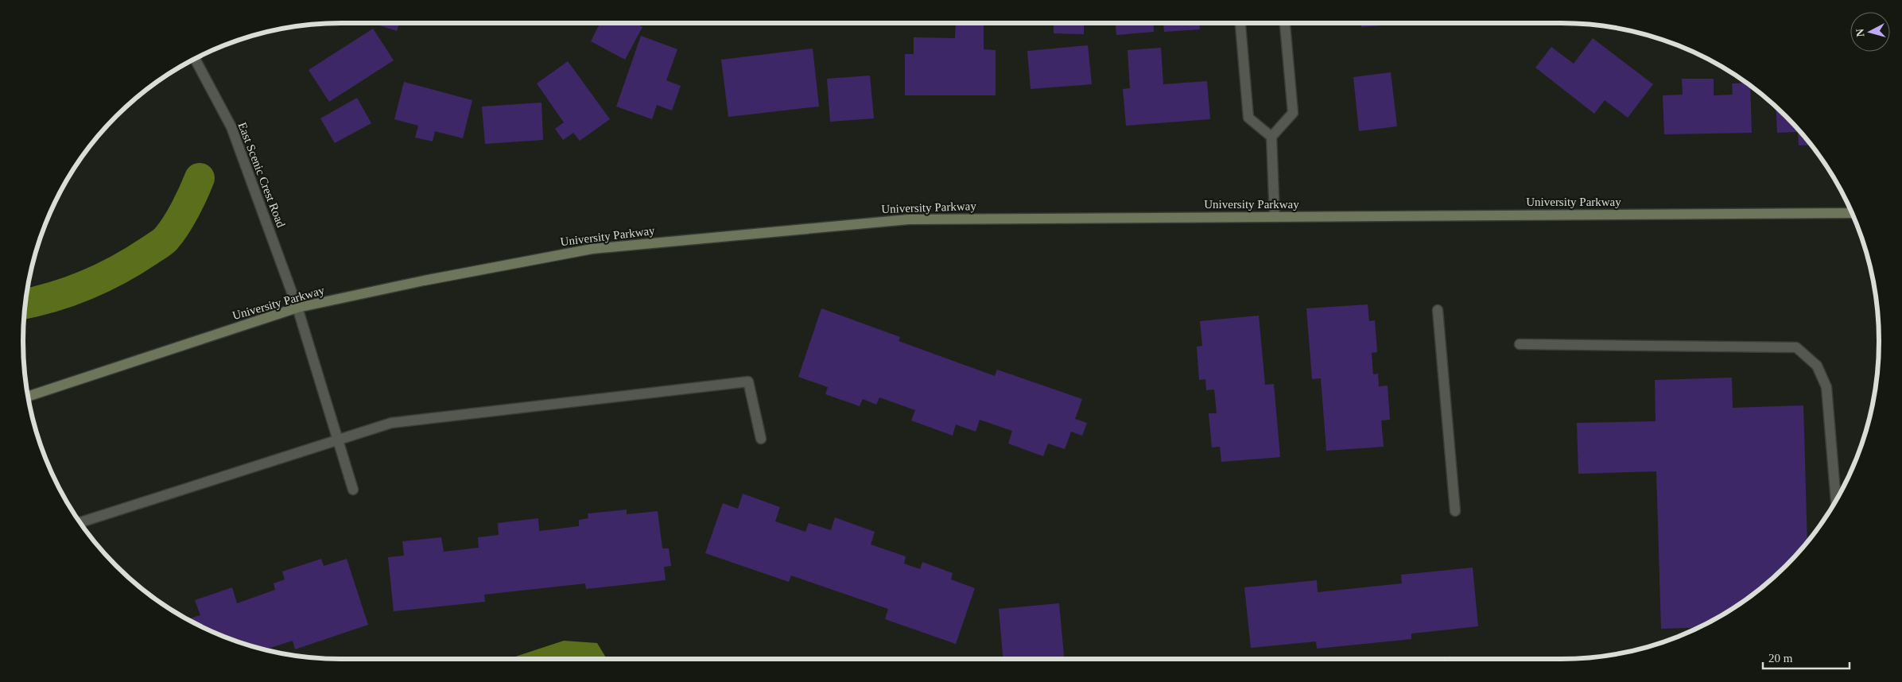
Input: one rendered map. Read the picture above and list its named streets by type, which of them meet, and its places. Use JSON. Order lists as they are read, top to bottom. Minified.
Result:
{"streets":{"main road":["University Parkway"],"street":["East Scenic Crest Road"]},"crossings":[["East Scenic Crest Road","University Parkway"]],"scale_bar":"20 m","north":"left"}
